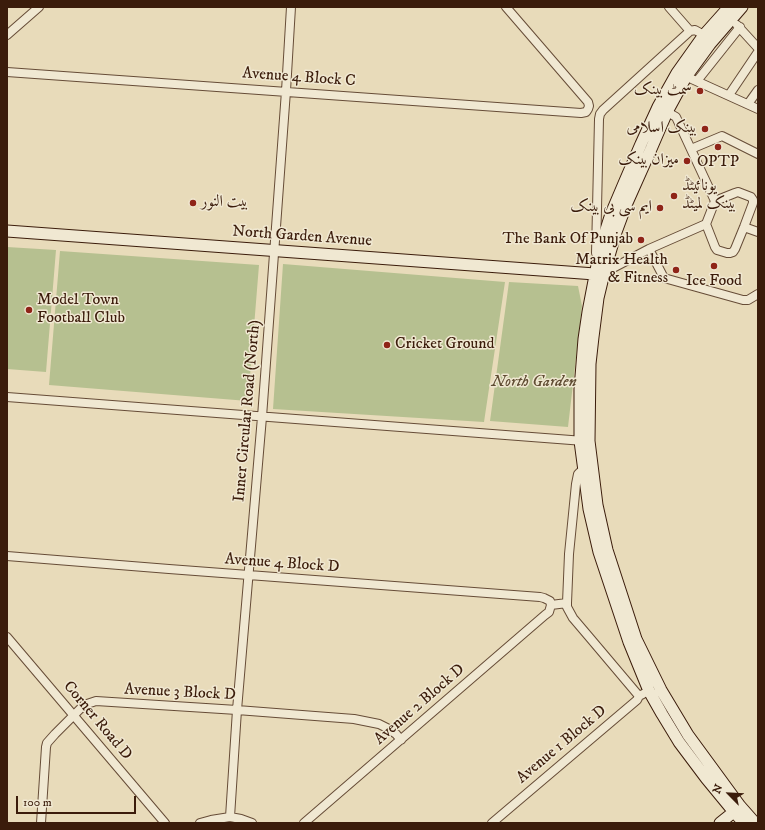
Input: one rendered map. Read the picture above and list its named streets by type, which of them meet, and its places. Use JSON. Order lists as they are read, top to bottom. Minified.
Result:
{"streets":{"main road":["North Garden Avenue"],"street":["Avenue 4 Block C","Inner Circular Road (North)","Avenue 4 Block D","Avenue 3 Block D","Avenue 2 Block D","Corner Road D","Avenue 1 Block D"]},"crossings":[["Avenue 4 Block C","Inner Circular Road (North)"],["North Garden Avenue","Inner Circular Road (North)"],["Inner Circular Road (North)","Avenue 4 Block D"],["Inner Circular Road (North)","Avenue 3 Block D"],["Avenue 4 Block D","Avenue 2 Block D"],["Avenue 3 Block D","Avenue 2 Block D"],["Avenue 3 Block D","Corner Road D"]],"parks":["North Garden"],"places":["سمٹ بینک","بینک اسلامی","OPTP","میزان بینک","یونائیٹڈ بینک لمیٹڈ","بیت النور","ایم سی بی بینک","The Bank Of Punjab","Ice Food","Matrix Health & Fitness","Model Town Football Club","Cricket Ground"],"scale_bar":"100 m","north":"top left"}
